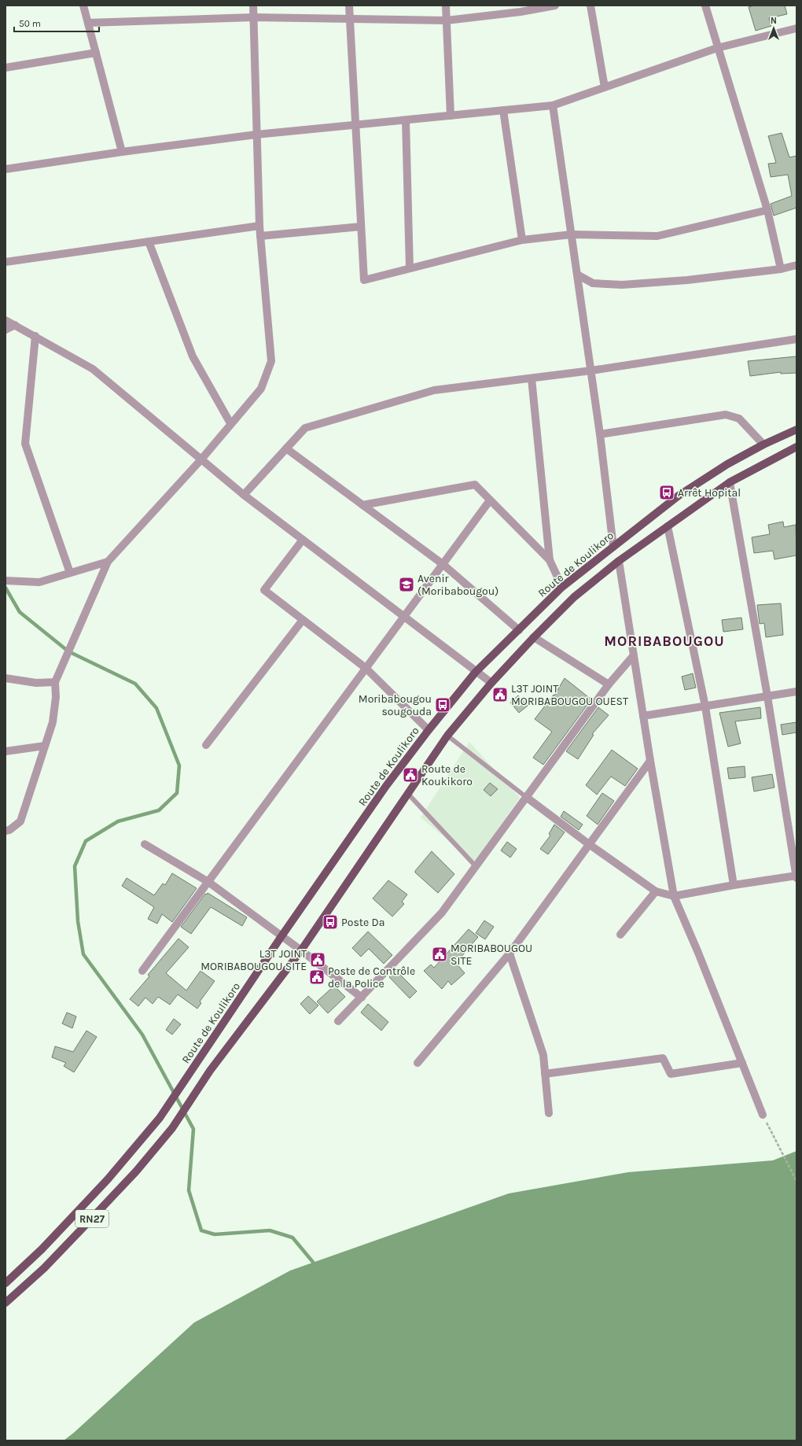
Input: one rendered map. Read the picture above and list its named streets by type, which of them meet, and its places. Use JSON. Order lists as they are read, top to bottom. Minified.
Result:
{"streets":{"main road":["Route de Koulikoro","RN27"]},"districts":["MORIBABOUGOU"],"places":{"bus stop":["Arrêt Hopital","Moribabougou sougouda","Poste Da"],"school or university":["Avenir (Moribabougou)"],"public building":["L3T JOINT MORIBABOUGOU OUEST","Route de Koukikoro","MORIBABOUGOU SITE","L3T JOINT MORIBABOUGOU SITE","Poste de Contrôle de la Police"]},"scale_bar":"50 m","north":"top"}
